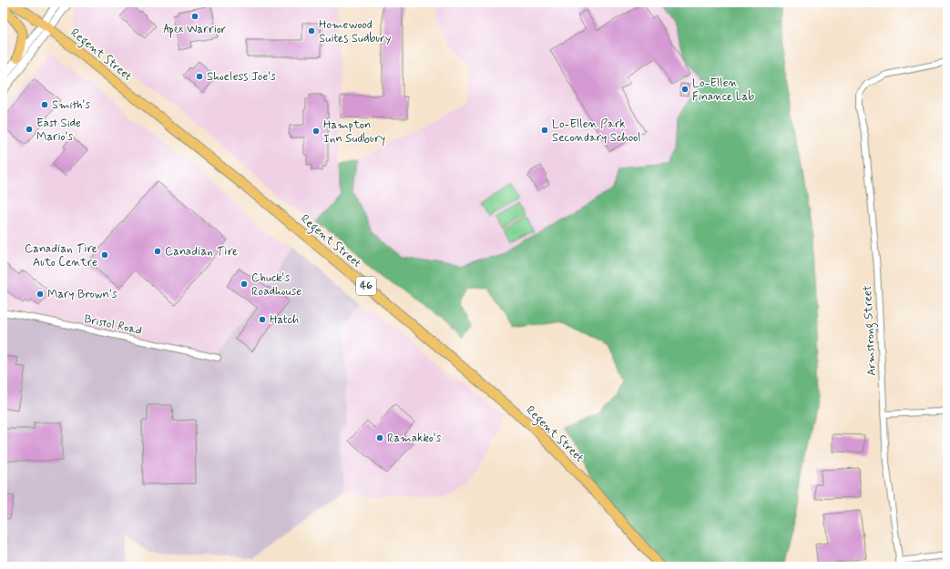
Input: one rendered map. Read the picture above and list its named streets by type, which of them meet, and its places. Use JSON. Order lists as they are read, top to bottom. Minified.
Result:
{"streets":{"main road":["Regent Street","46"],"street":["Bristol Road","Armstrong Street"]},"places":["Apex Warrior","Homewood Suites Sudbury","Shoeless Joe's","Lo-Ellen Finance Lab","Smith's","East Side Mario's","Lo-Ellen Park Secondary School","Hampton Inn Sudbury","Canadian Tire","Canadian Tire Auto Centre","Chuck's Roadhouse","Mary Brown's","Hatch","Ramakko's"]}
